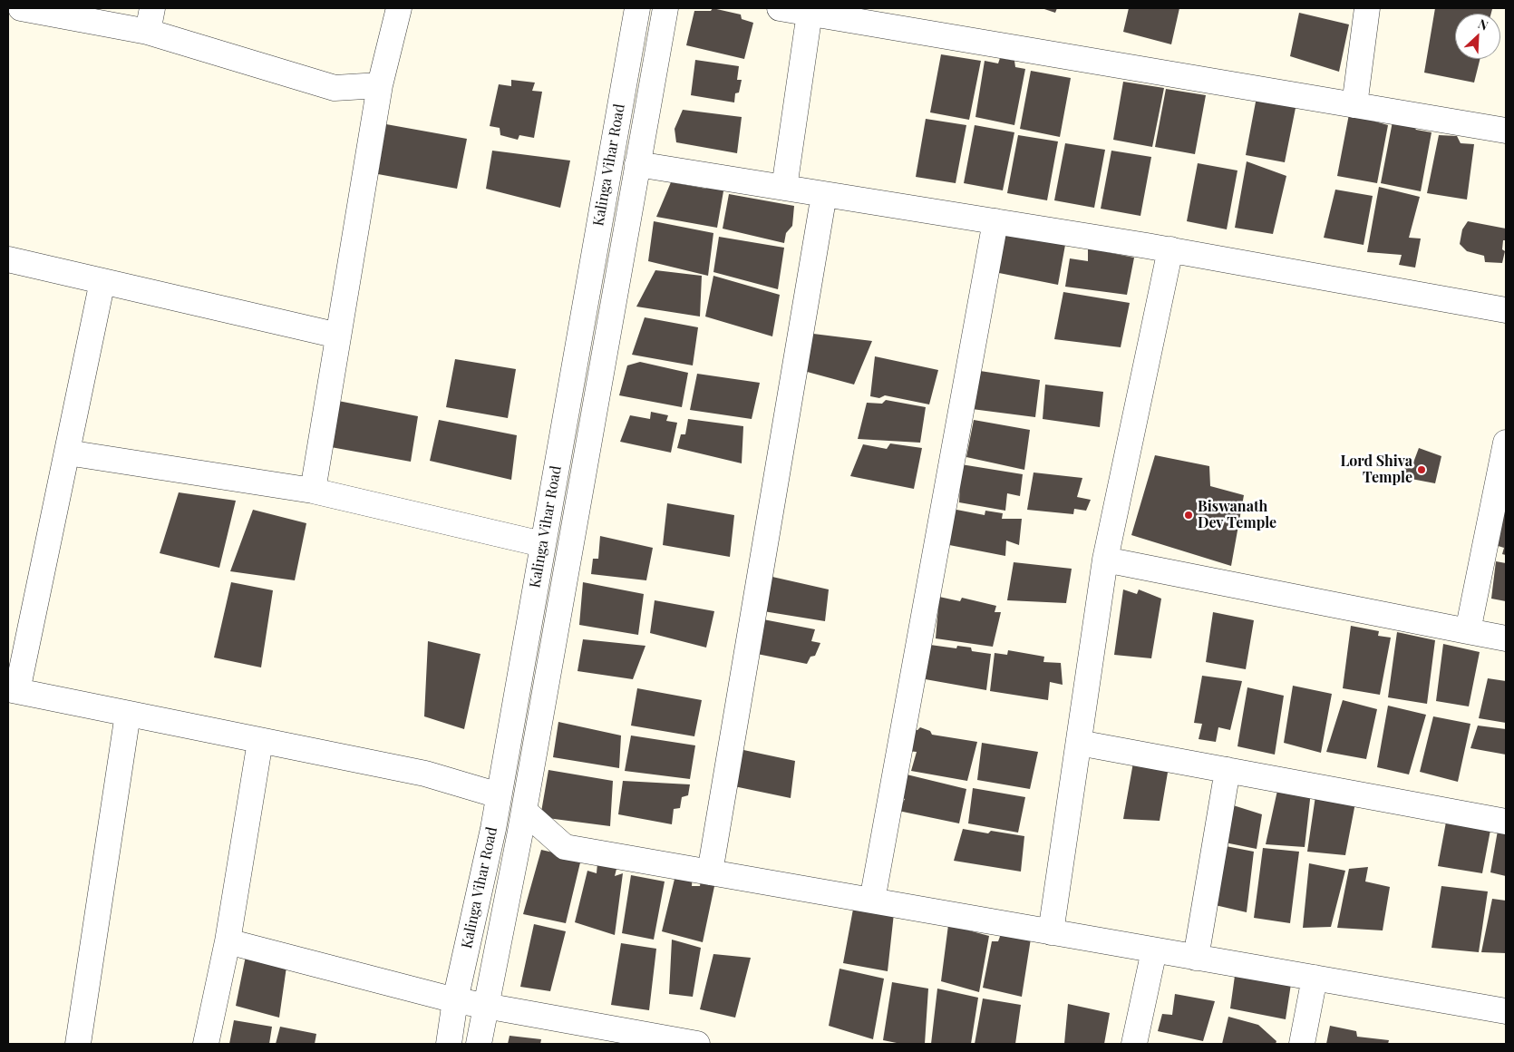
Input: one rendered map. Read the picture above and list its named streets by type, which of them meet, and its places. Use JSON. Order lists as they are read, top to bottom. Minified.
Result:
{"streets":{"street":["Kalinga Vihar Road"]},"places":["Lord Shiva Temple","Biswanath Dev Temple"],"north":"top right"}
